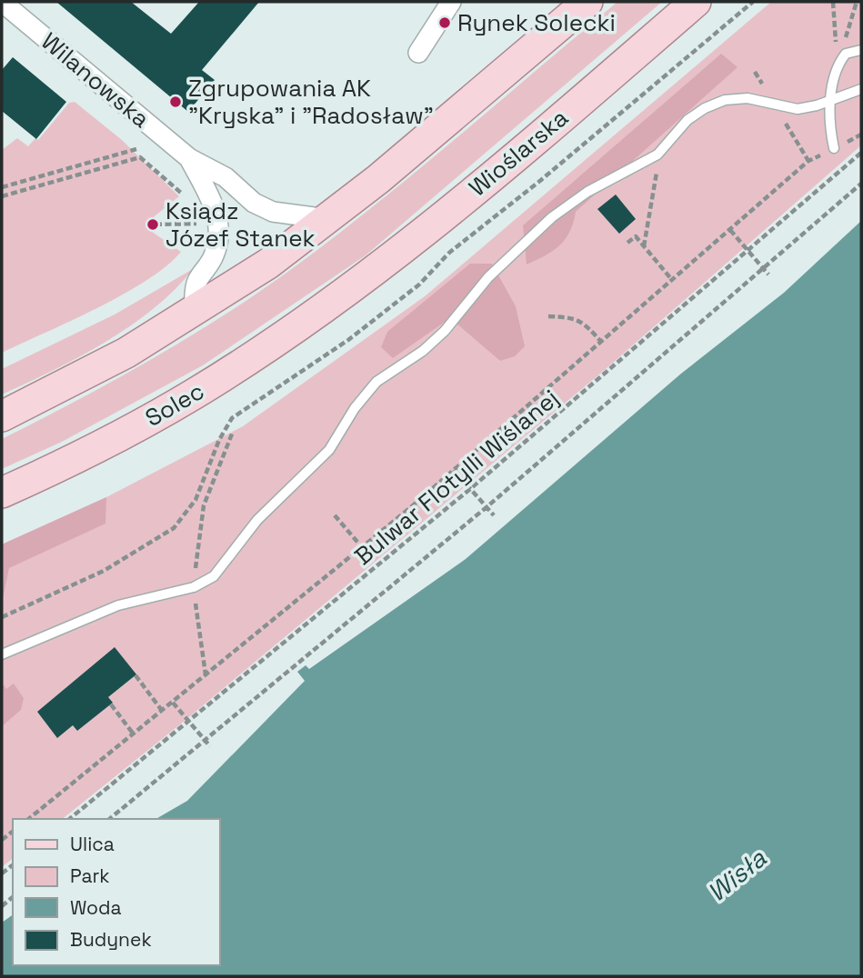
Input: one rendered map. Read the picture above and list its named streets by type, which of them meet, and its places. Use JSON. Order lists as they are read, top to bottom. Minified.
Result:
{"streets":{"main road":["Wioślarska","Solec"],"street":["Wilanowska"],"path":["Bulwar Flotylli Wiślanej"]},"crossings":[["Wioślarska","Solec"]],"water":["Wisła"],"places":["Rynek Solecki","Zgrupowania AK \"Kryska\" i \"Radosław\"","Ksiądz Józef Stanek"],"legend":["Ulica","Park","Woda","Budynek"]}
